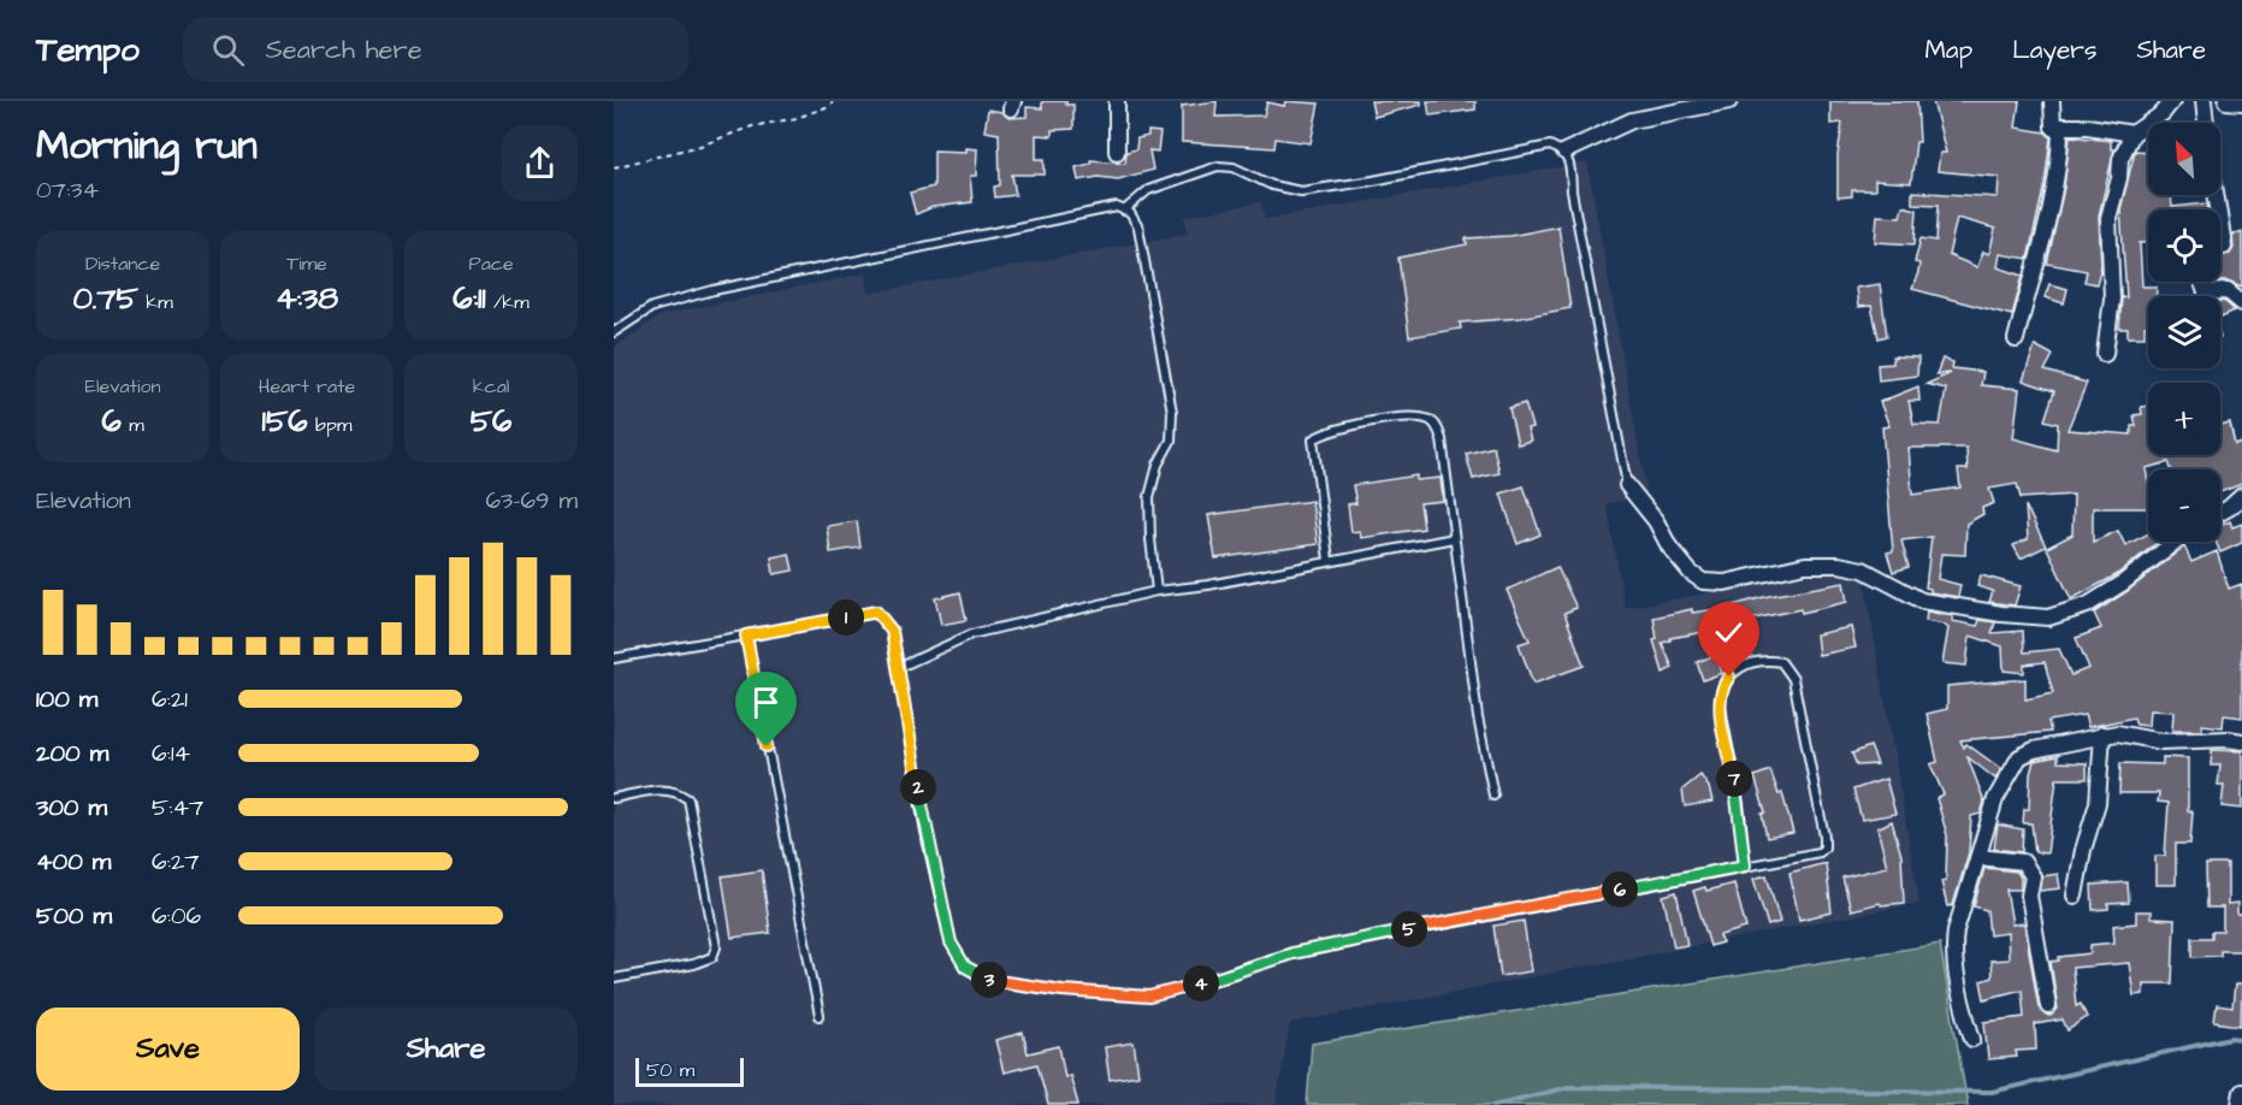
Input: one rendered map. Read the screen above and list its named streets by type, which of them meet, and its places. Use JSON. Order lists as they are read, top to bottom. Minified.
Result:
{"scale_bar":"50 m","north":"top left","page":{"header":"Tempo","search":"Search here","nav":["Map","Layers","Share"],"heading":["Morning run","07:34"],"map_buttons":["+","−"],"stats":[["Distance","0.75 km"],["Time","4:38"],["Pace","6:11 /km"],["Elevation","6 m"],["Heart rate","156 bpm"],["kcal","56"]],"chart":["Elevation","63–69 m"],"pins":["1","7","2","6","5","3","4"],"list":[{"name":"100 m","note":"6:21"},{"name":"200 m","note":"6:14"},{"name":"300 m","note":"5:47"},{"name":"400 m","note":"6:27"},{"name":"500 m","note":"6:06"}],"buttons":["Save","Share"],"scale":"50 m"}}
